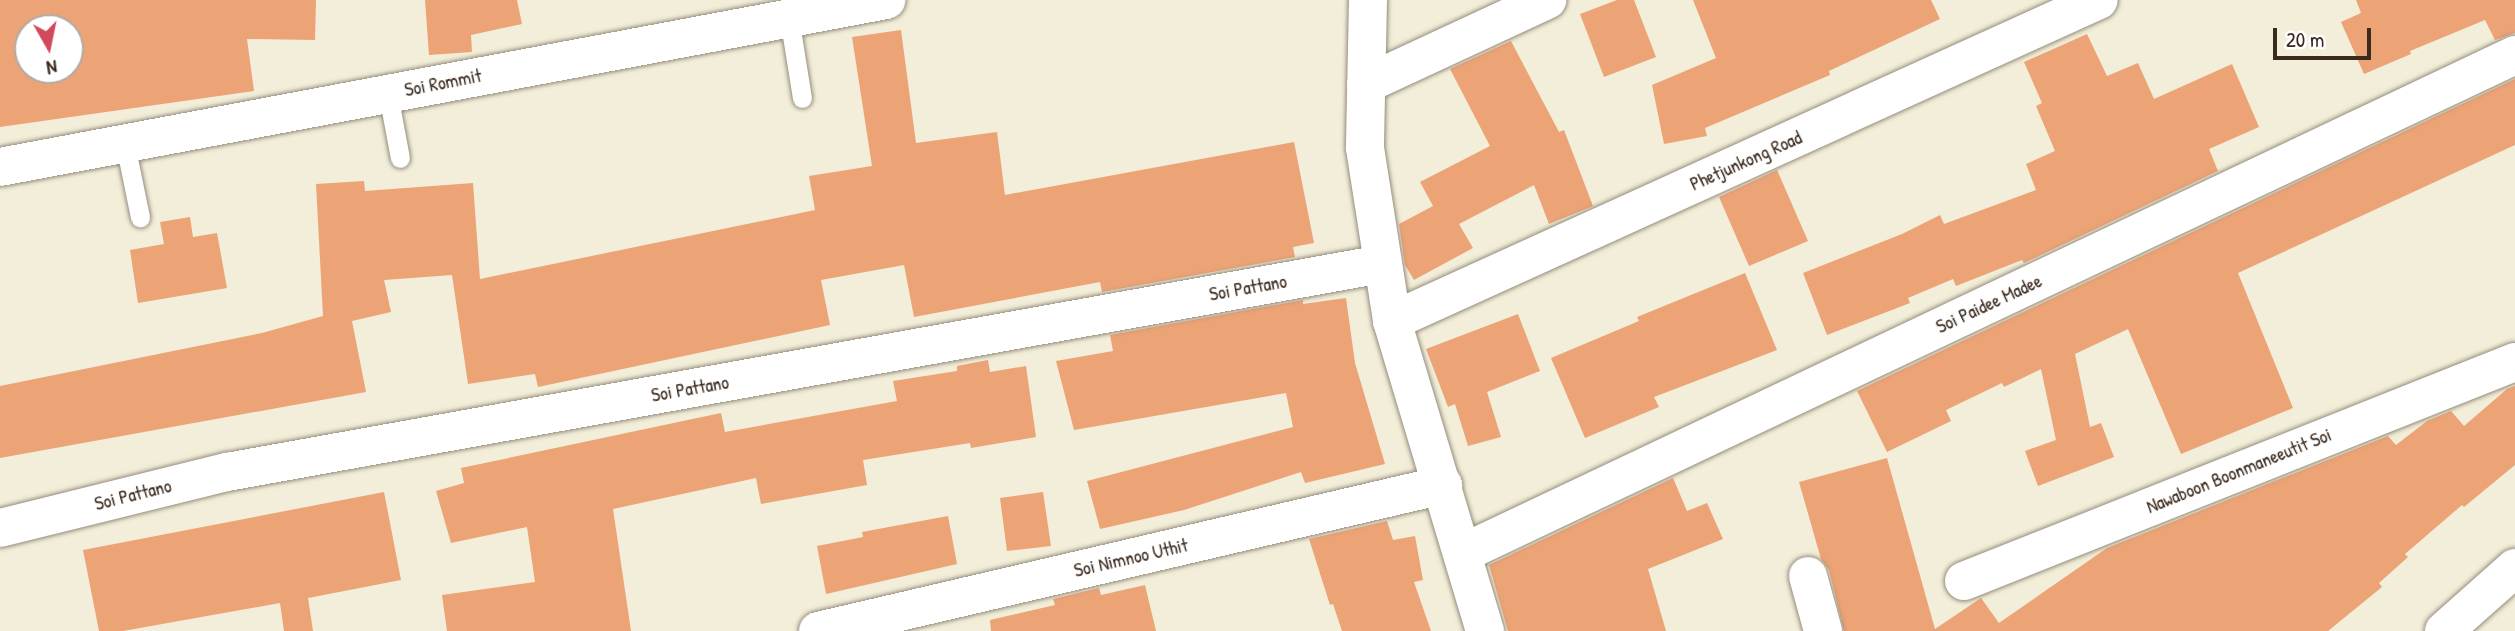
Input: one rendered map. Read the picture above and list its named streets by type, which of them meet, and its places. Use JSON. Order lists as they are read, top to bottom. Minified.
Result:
{"streets":{"street":["Soi Rommit","Phetjunkong Road","Soi Pattano","Soi Paidee Madee","Nawaboon Boonmaneeutit Soi","Soi Nimnoo Uthit"]},"scale_bar":"20 m","north":"bottom"}
